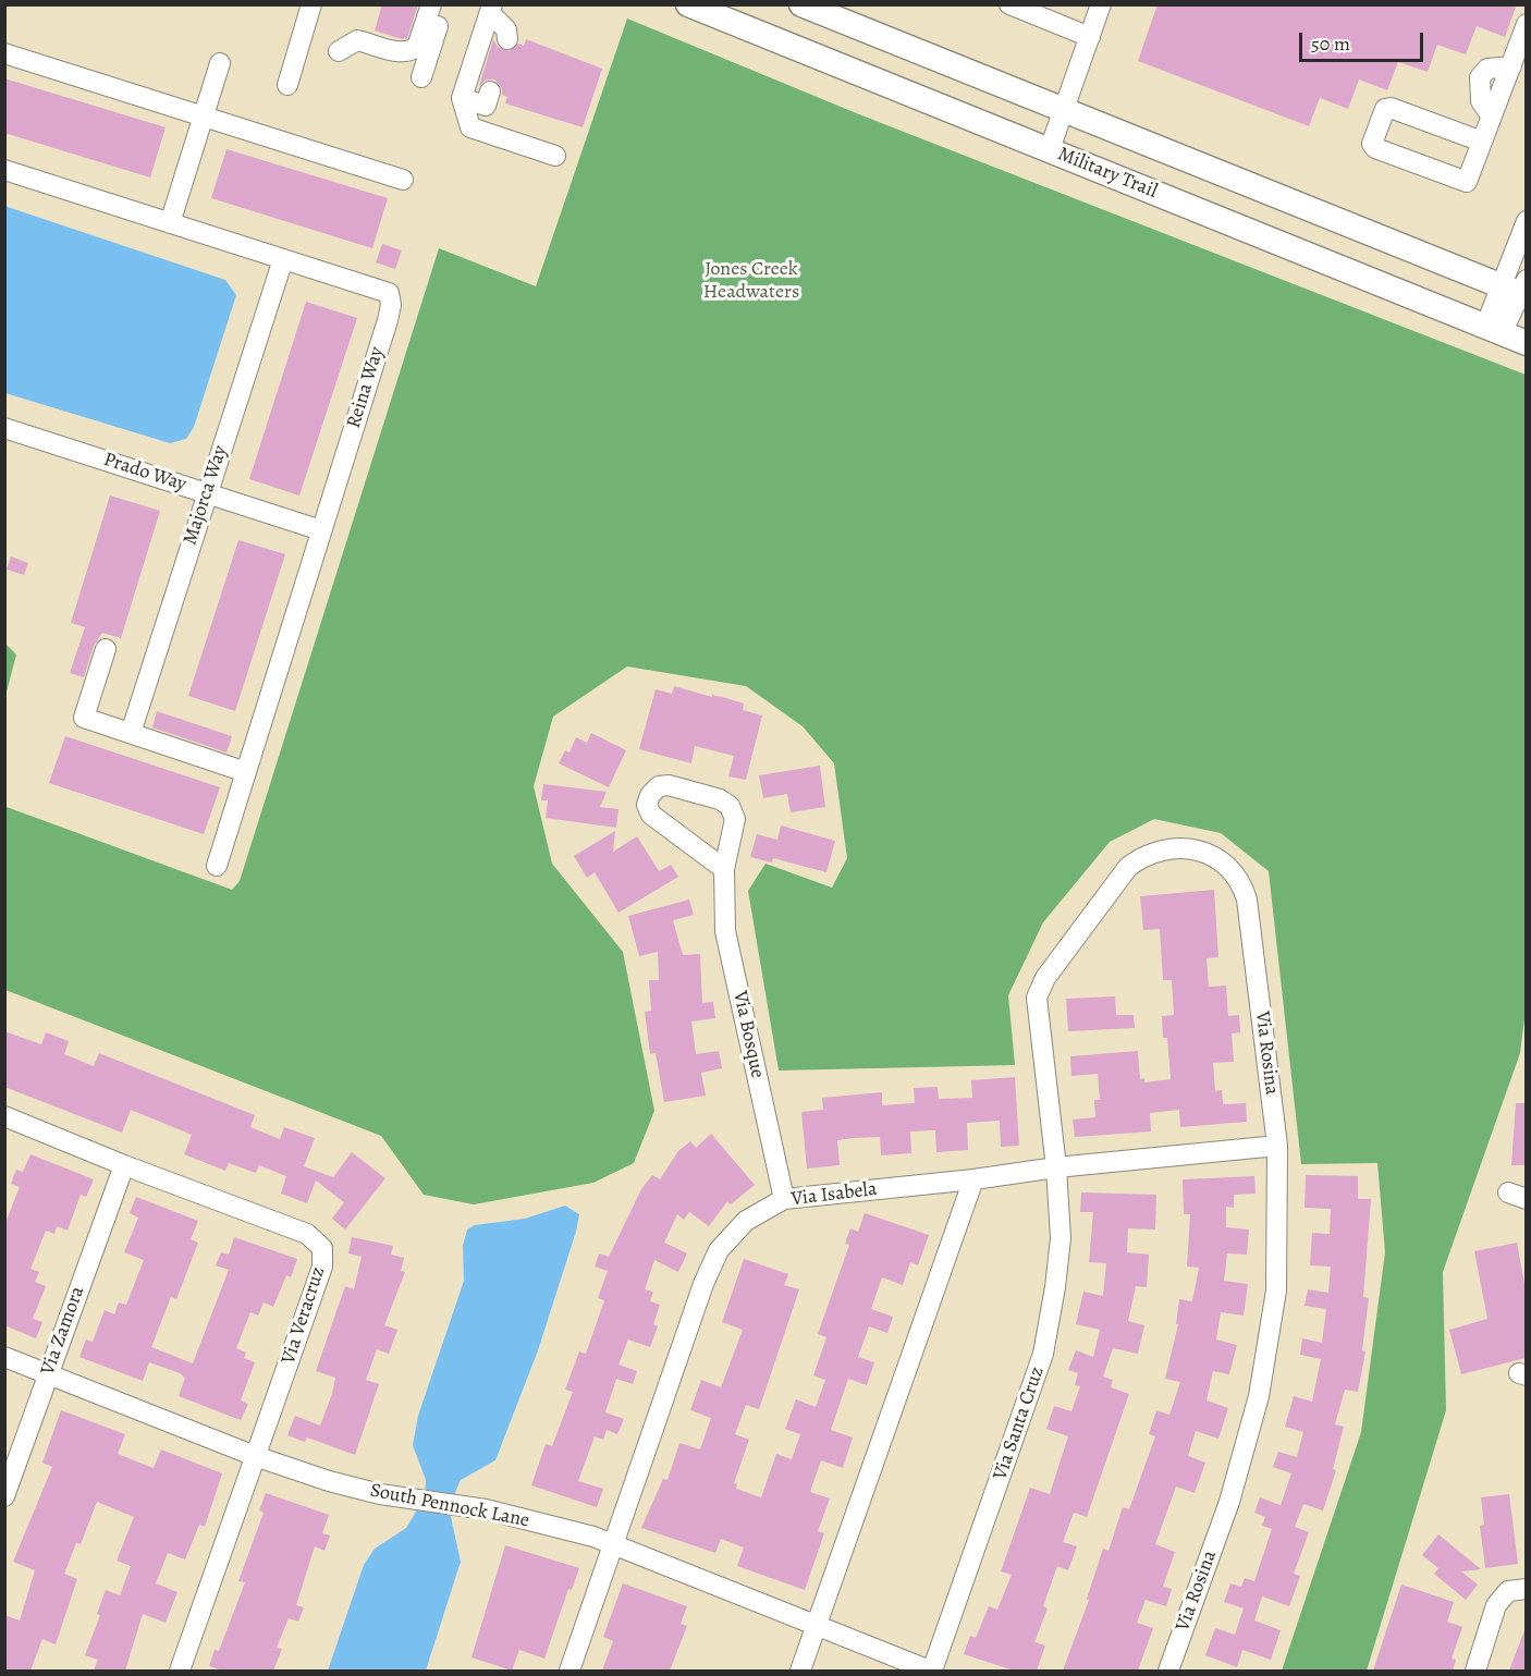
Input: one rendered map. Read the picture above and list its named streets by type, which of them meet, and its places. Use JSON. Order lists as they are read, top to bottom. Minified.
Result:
{"streets":{"main road":["Military Trail"],"street":["Reina Way","Prado Way","Majorca Way","Via Bosque","Via Rosina","Via Isabela","Via Veracruz","Via Zamora","Via Santa Cruz","South Pennock Lane"]},"crossings":[["Reina Way","Prado Way"],["Reina Way","Majorca Way"],["Prado Way","Majorca Way"],["Via Bosque","Via Isabela"],["Via Rosina","Via Isabela"],["Via Rosina","Via Santa Cruz"],["Via Isabela","Via Santa Cruz"],["Via Isabela","South Pennock Lane"],["Via Veracruz","Via Zamora"],["Via Veracruz","South Pennock Lane"],["Via Zamora","South Pennock Lane"],["Via Santa Cruz","South Pennock Lane"]],"parks":["Jones Creek Headwaters"],"scale_bar":"50 m"}
